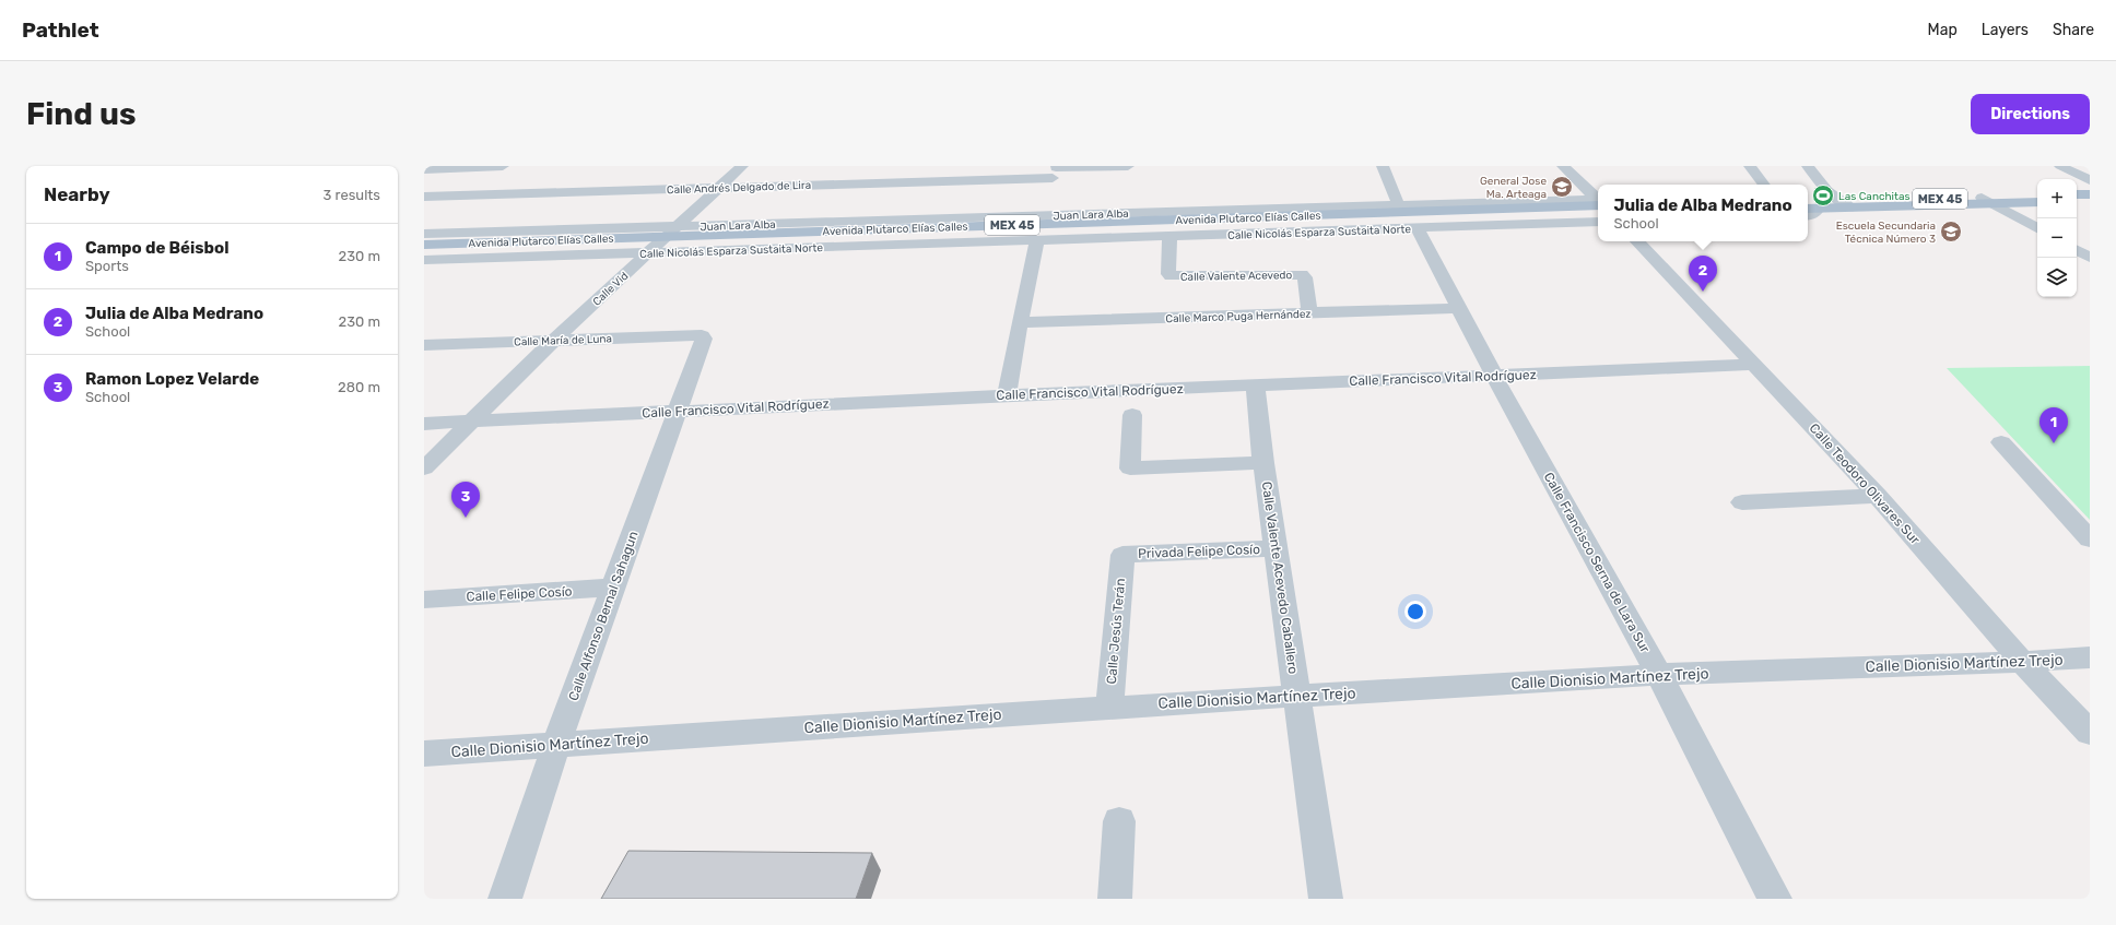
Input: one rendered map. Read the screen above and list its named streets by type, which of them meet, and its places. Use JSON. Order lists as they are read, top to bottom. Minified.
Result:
{"streets":{"main road":["MEX 45","Avenida Plutarco Elías Calles"],"street":["Calle Andrés Delgado de Lira","Juan Lara Alba","Calle Nicolás Esparza Sustaita Norte","Calle Valente Acevedo","Calle Vid","Calle Marco Puga Hernández","Calle María de Luna","Calle Francisco Vital Rodríguez","Calle Teodoro Olivares Sur","Privada Felipe Cosío","Calle Francisco Serna de Lara Sur","Calle Valente Acevedo Caballero","Calle Felipe Cosío","Calle Alfonso Bernal Sahagun","Calle Jesús Terán","Calle Dionisio Martínez Trejo"]},"crossings":[["Calle Andrés Delgado de Lira","Calle Vid"],["Juan Lara Alba","Avenida Plutarco Elías Calles"],["Juan Lara Alba","Calle Nicolás Esparza Sustaita Norte"],["Juan Lara Alba","Calle Vid"],["Avenida Plutarco Elías Calles","Calle Nicolás Esparza Sustaita Norte"],["Avenida Plutarco Elías Calles","Calle Valente Acevedo"],["Avenida Plutarco Elías Calles","Calle Vid"],["Calle Nicolás Esparza Sustaita Norte","Calle Valente Acevedo"],["Calle Nicolás Esparza Sustaita Norte","Calle Vid"],["Calle Nicolás Esparza Sustaita Norte","Calle Francisco Serna de Lara Sur"],["Calle Valente Acevedo","Calle Marco Puga Hernández"],["Calle Vid","Calle María de Luna"],["Calle Vid","Calle Francisco Vital Rodríguez"],["Calle Marco Puga Hernández","Calle Francisco Serna de Lara Sur"],["Calle María de Luna","Calle Alfonso Bernal Sahagun"],["Calle Francisco Vital Rodríguez","Calle Teodoro Olivares Sur"],["Calle Francisco Vital Rodríguez","Calle Francisco Serna de Lara Sur"],["Calle Francisco Vital Rodríguez","Calle Valente Acevedo Caballero"],["Calle Francisco Vital Rodríguez","Calle Alfonso Bernal Sahagun"],["Calle Teodoro Olivares Sur","Calle Dionisio Martínez Trejo"],["Privada Felipe Cosío","Calle Valente Acevedo Caballero"],["Privada Felipe Cosío","Calle Jesús Terán"],["Calle Francisco Serna de Lara Sur","Calle Dionisio Martínez Trejo"],["Calle Valente Acevedo Caballero","Calle Dionisio Martínez Trejo"],["Calle Felipe Cosío","Calle Alfonso Bernal Sahagun"],["Calle Alfonso Bernal Sahagun","Calle Dionisio Martínez Trejo"],["Calle Jesús Terán","Calle Dionisio Martínez Trejo"]],"places":{"school or university":["General Jose Ma. Arteaga","Escuela Secundaria Técnica Número 3"],"sports":["Las Canchitas"]},"page":{"header":"Pathlet","nav":["Map","Layers","Share"],"buttons":"Directions","title":"Find us","heading":["Nearby","3 results"],"map_buttons":["+","−"],"popup":["Julia de Alba Medrano","School"],"list":[{"mark":"1","name":"Campo de Béisbol","note":"Sports","value":"230 m"},{"mark":"2","name":"Julia de Alba Medrano","note":"School","value":"230 m"},{"mark":"3","name":"Ramon Lopez Velarde","note":"School","value":"280 m"}],"pins":["2","1","3"]}}
